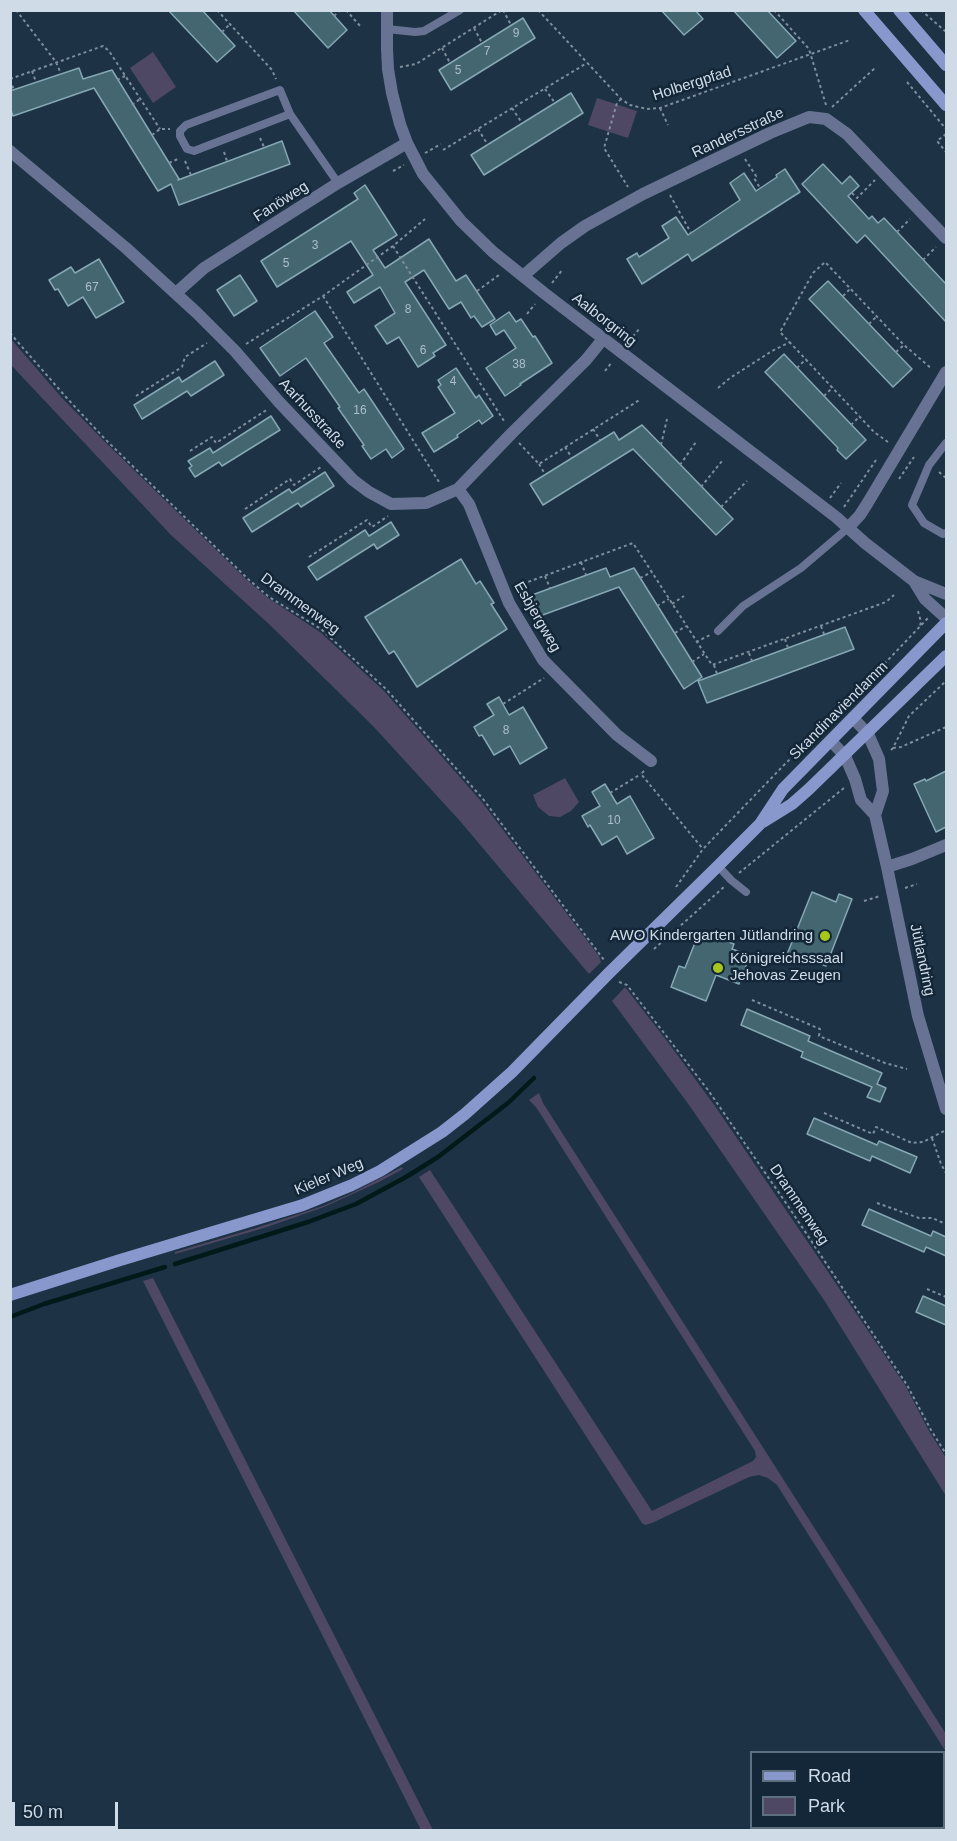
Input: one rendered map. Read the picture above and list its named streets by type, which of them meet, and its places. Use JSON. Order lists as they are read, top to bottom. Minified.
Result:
{"streets":{"street":["Randersstraße","Fanöweg","Aalborgring","Aarhusstraße","Esbjergweg","Skandinaviendamm","Jütlandring","Kieler Weg"],"path":["Holbergpfad","Drammenweg"]},"crossings":[["Randersstraße","Aalborgring"],["Fanöweg","Aalborgring"],["Fanöweg","Aarhusstraße"],["Skandinaviendamm","Jütlandring"],["Skandinaviendamm","Kieler Weg"]],"places":["AWO Kindergarten Jütlandring","Königreichsssaal Jehovas Zeugen"],"house_numbers":["9","7","5","3","5","67","8","6","38","4","16","8","10"],"legend":["Road","Park"],"scale_bar":"50 m"}
